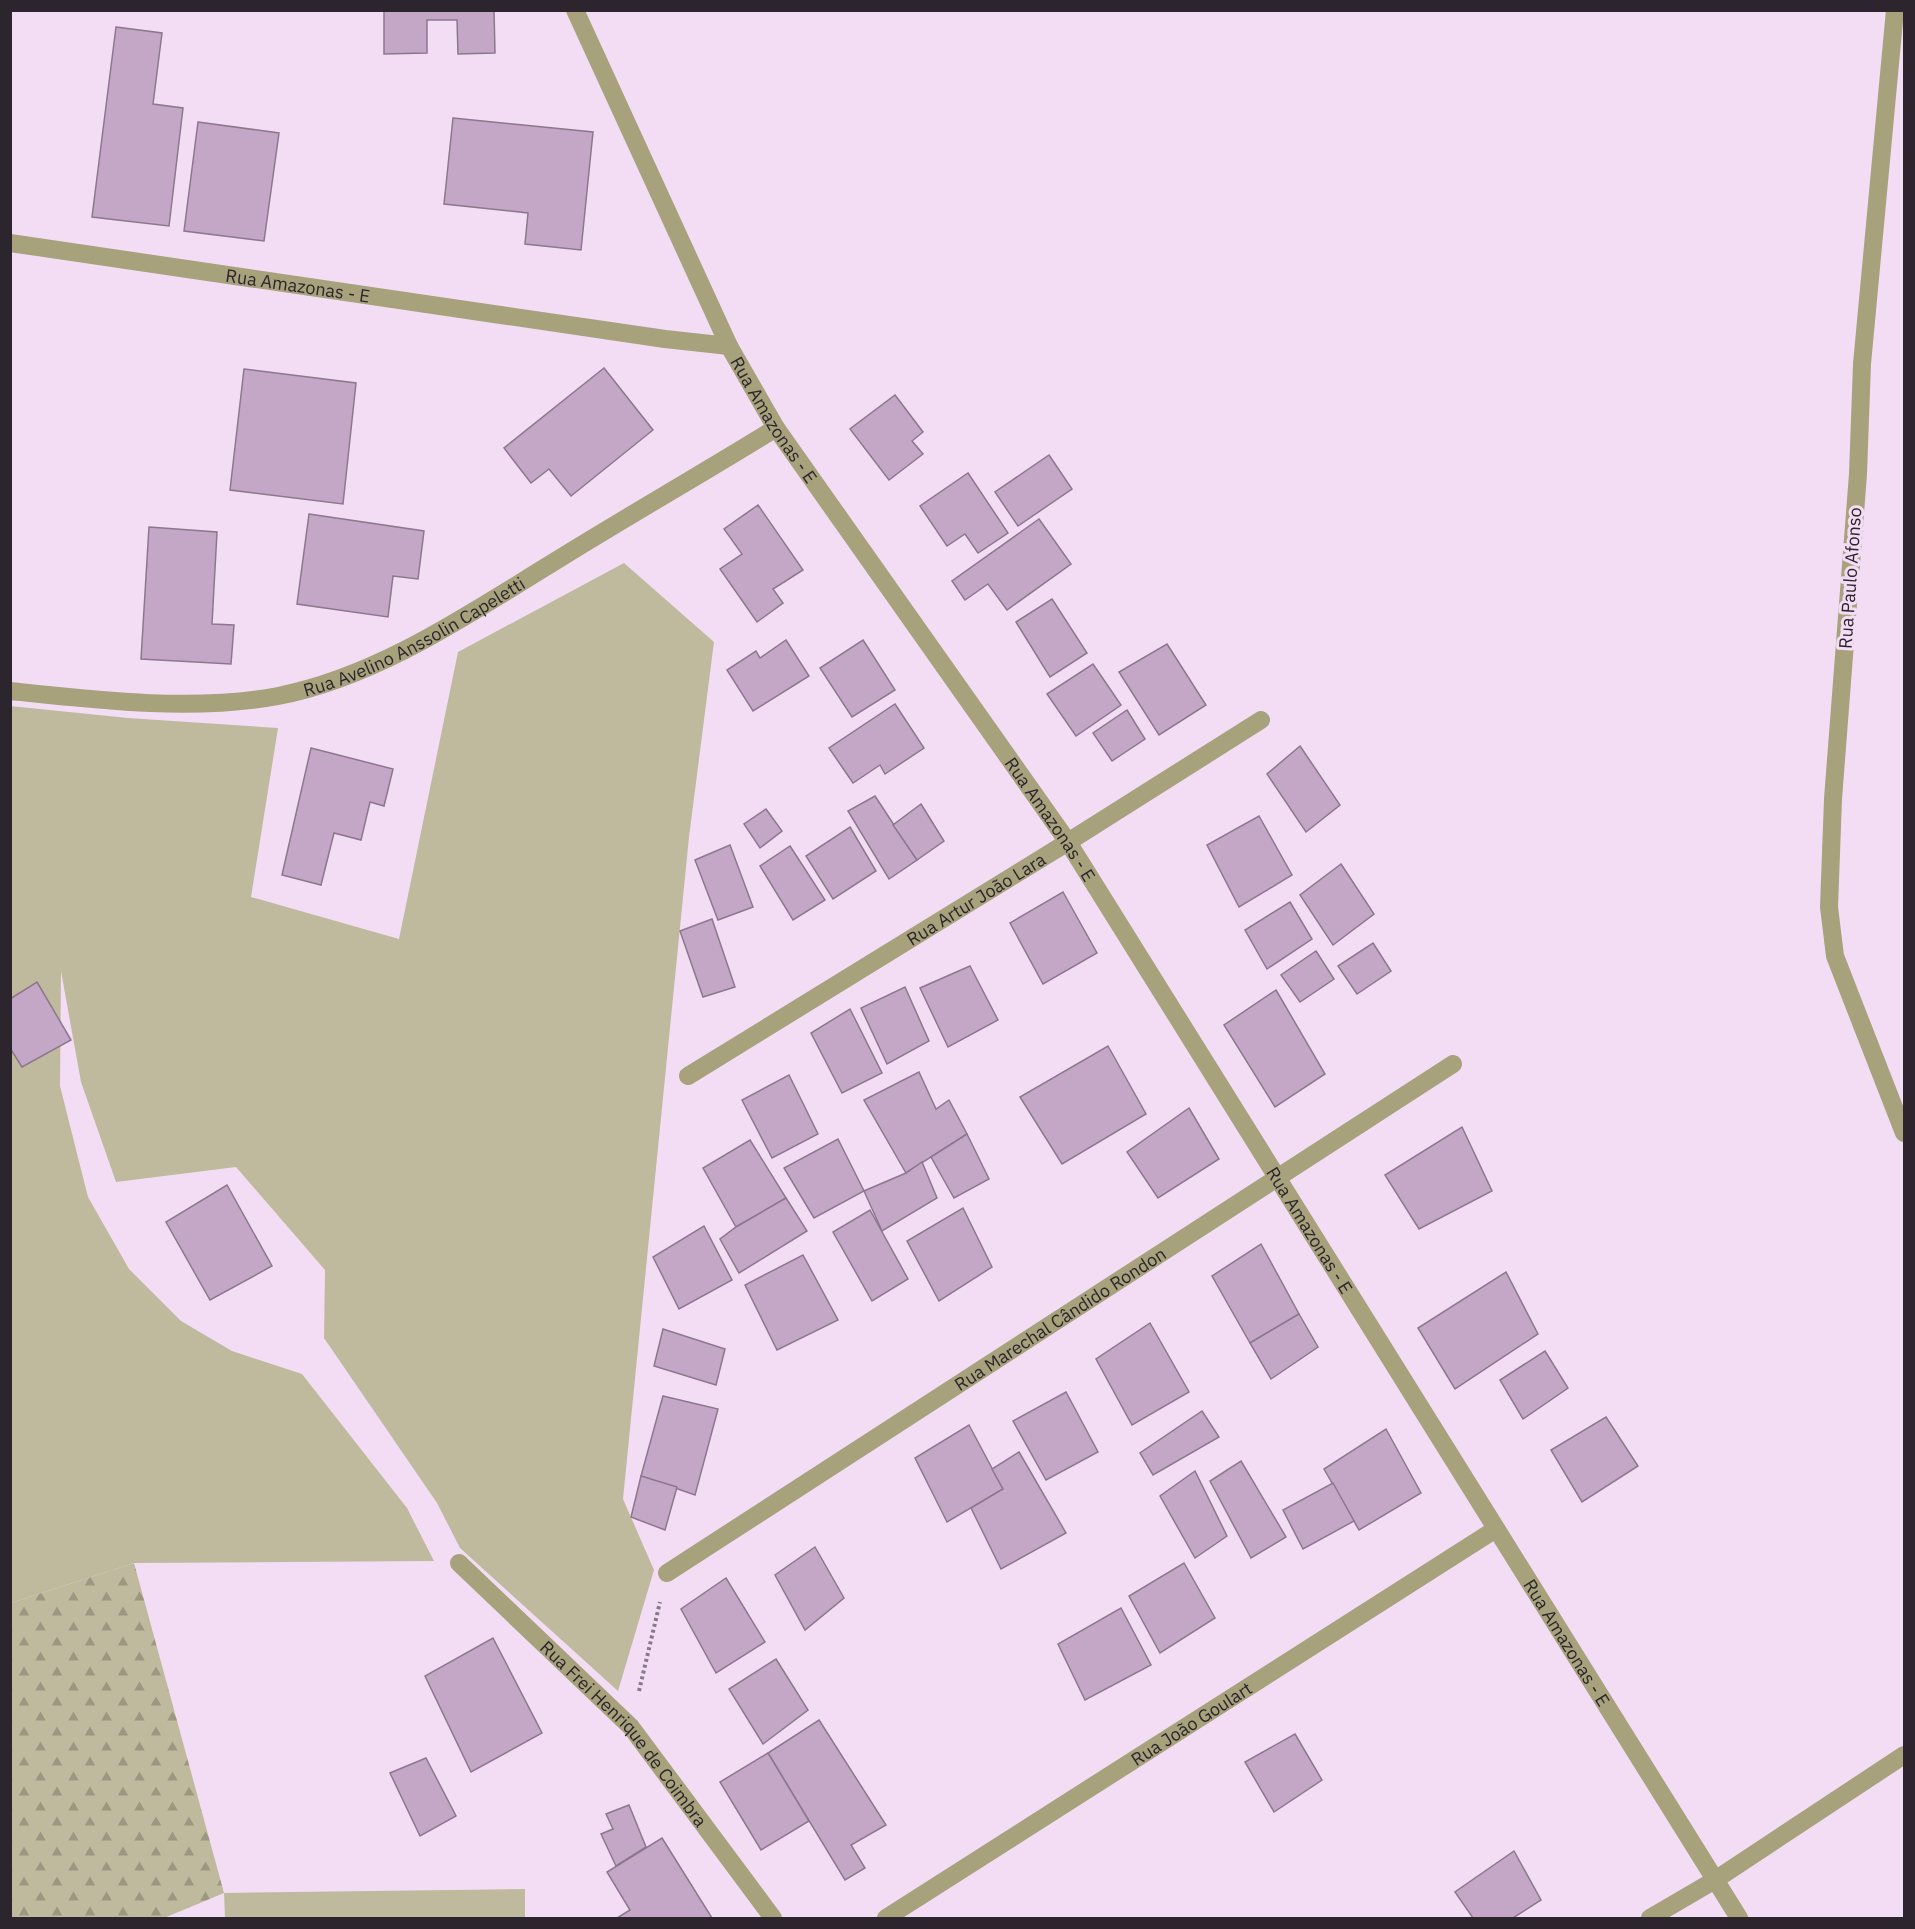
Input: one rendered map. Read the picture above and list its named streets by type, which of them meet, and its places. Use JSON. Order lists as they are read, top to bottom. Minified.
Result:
{"streets":{"street":["Rua Amazonas - E","Rua Paulo Afonso","Rua Avelino Anssolin Capeletti","Rua Artur João Lara","Rua Marechal Cândido Rondon","Rua João Goulart","Rua Frei Henrique de Coimbra"]},"crossings":[["Rua Amazonas - E","Rua Avelino Anssolin Capeletti"],["Rua Amazonas - E","Rua Artur João Lara"],["Rua Amazonas - E","Rua Marechal Cândido Rondon"],["Rua Amazonas - E","Rua João Goulart"]]}
